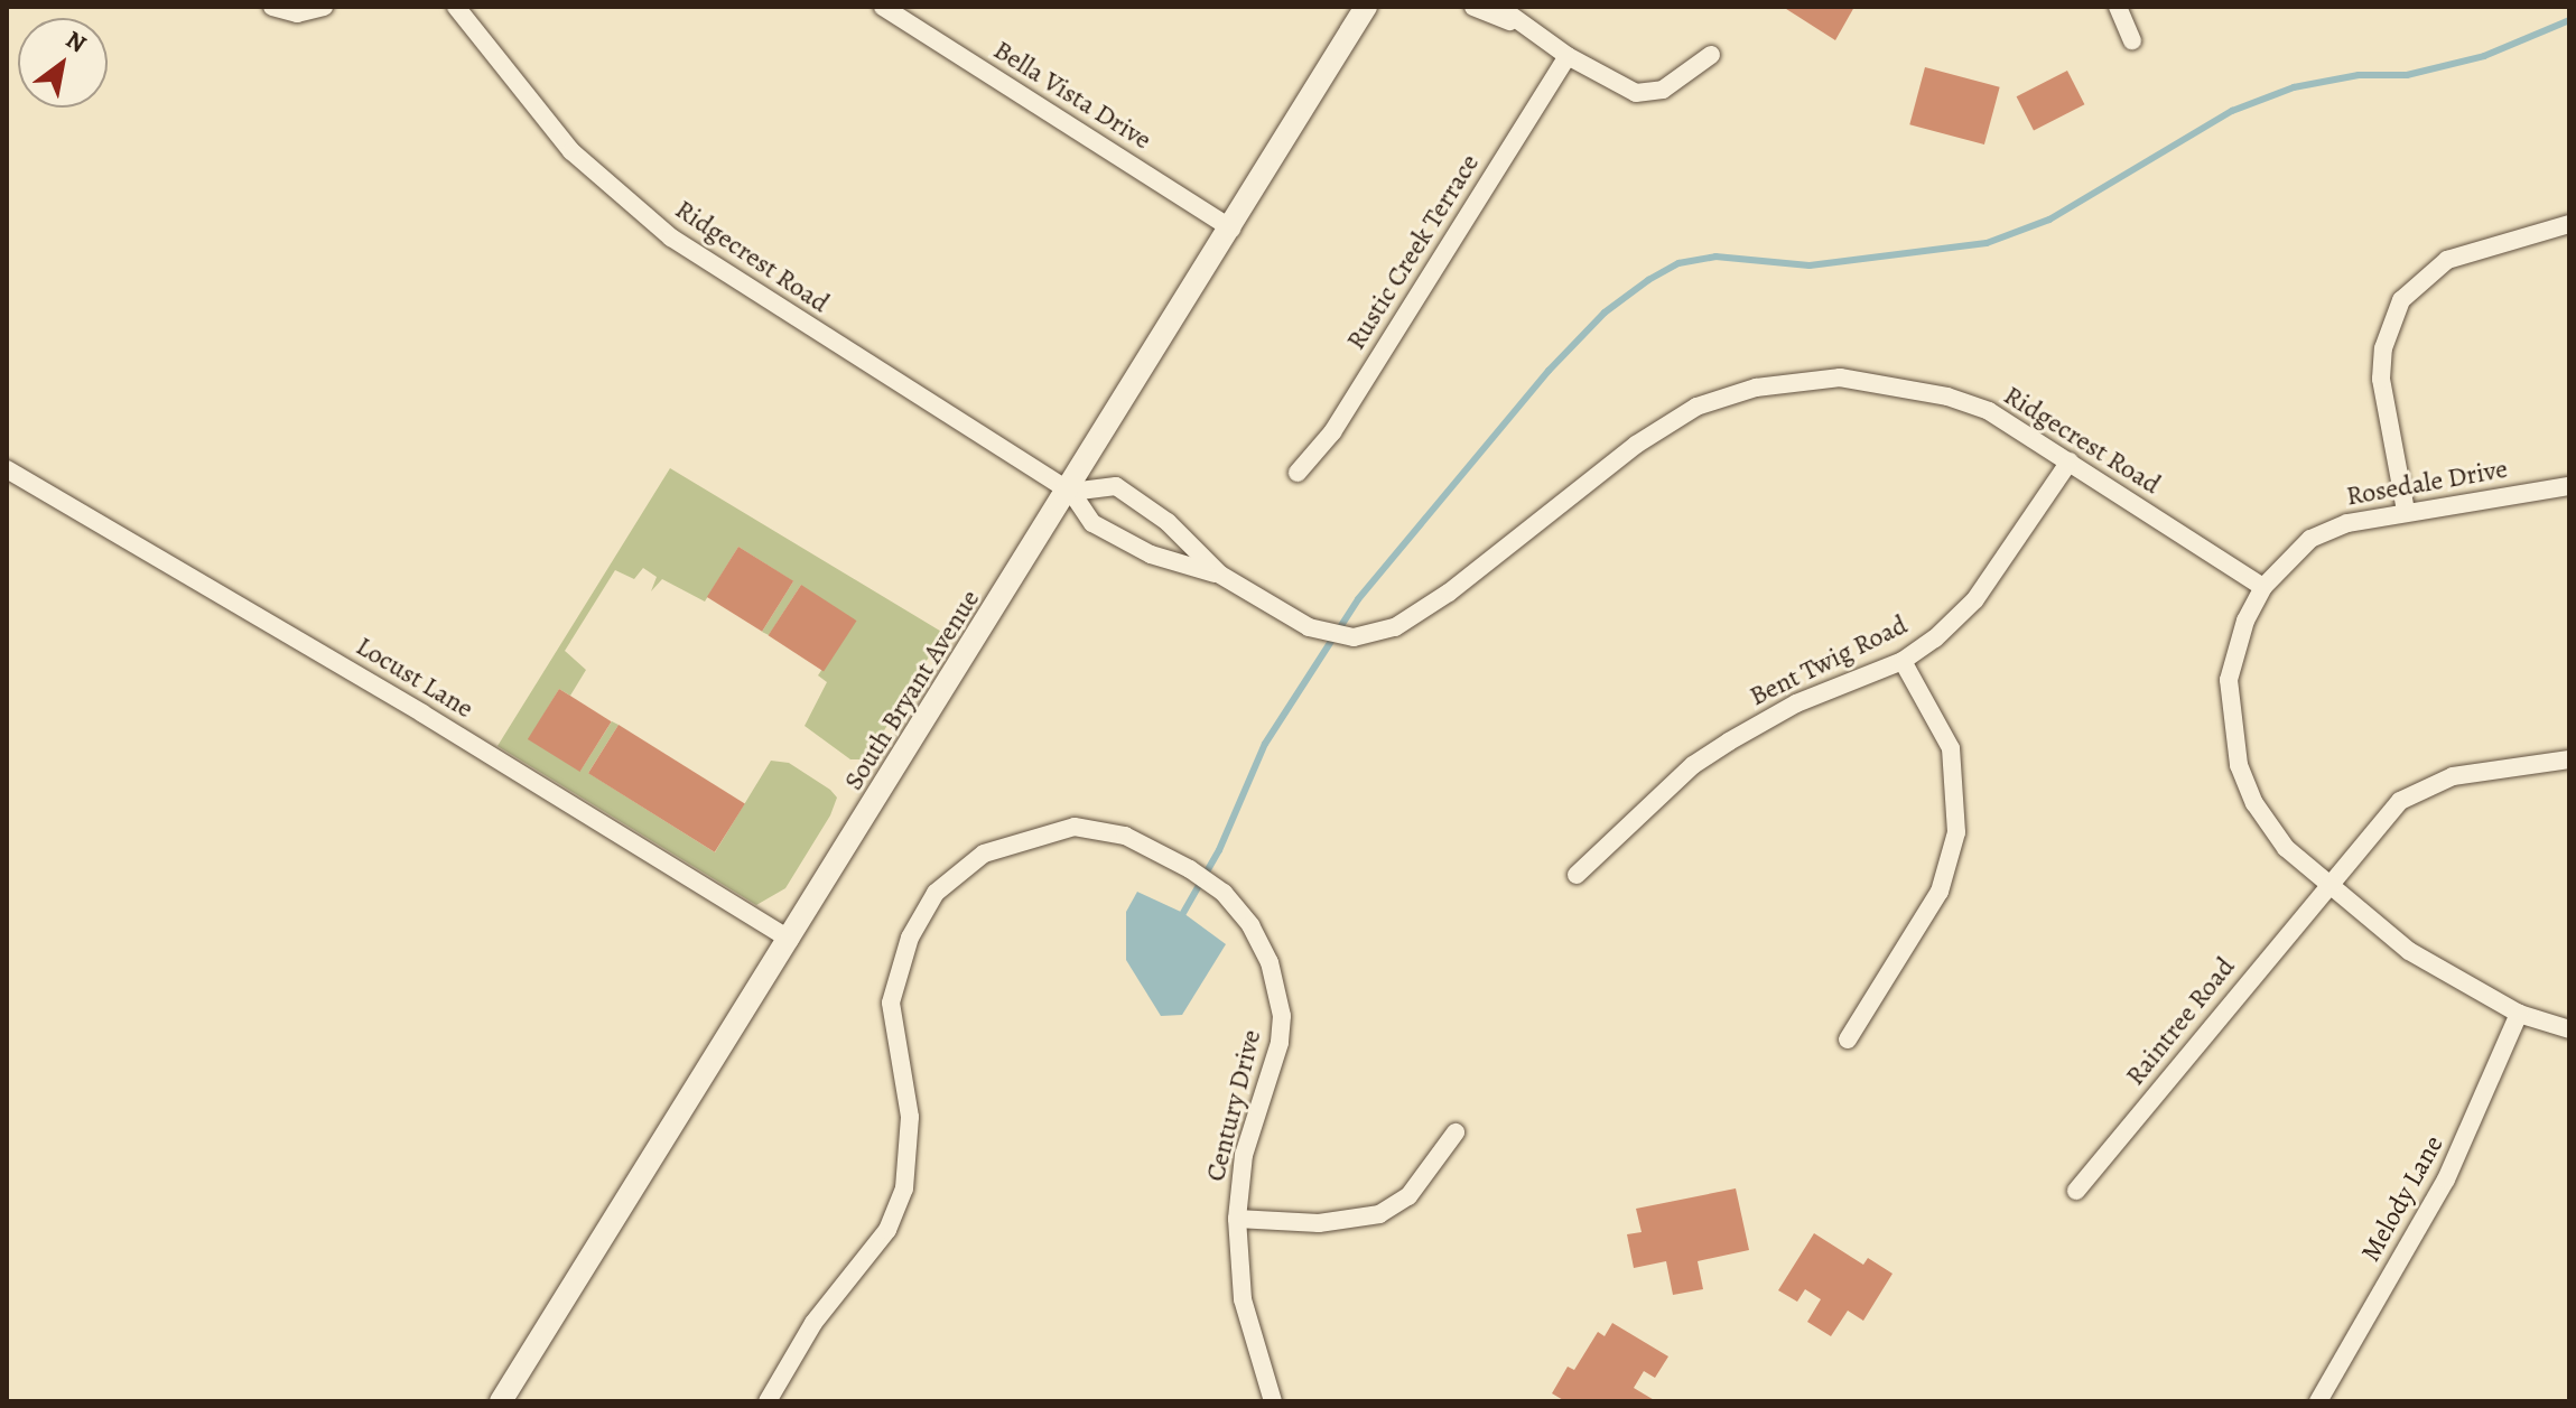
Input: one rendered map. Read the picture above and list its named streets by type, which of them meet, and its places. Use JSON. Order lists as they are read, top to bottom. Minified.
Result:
{"streets":{"street":["Bella Vista Drive","Rustic Creek Terrace","Ridgecrest Road","Rosedale Drive","Bent Twig Road","Locust Lane","South Bryant Avenue","Raintree Road","Century Drive","Melody Lane"]},"crossings":[["Bella Vista Drive","South Bryant Avenue"],["Ridgecrest Road","Rosedale Drive"],["Ridgecrest Road","Bent Twig Road"],["Ridgecrest Road","South Bryant Avenue"],["Locust Lane","South Bryant Avenue"]],"north":"top right"}
